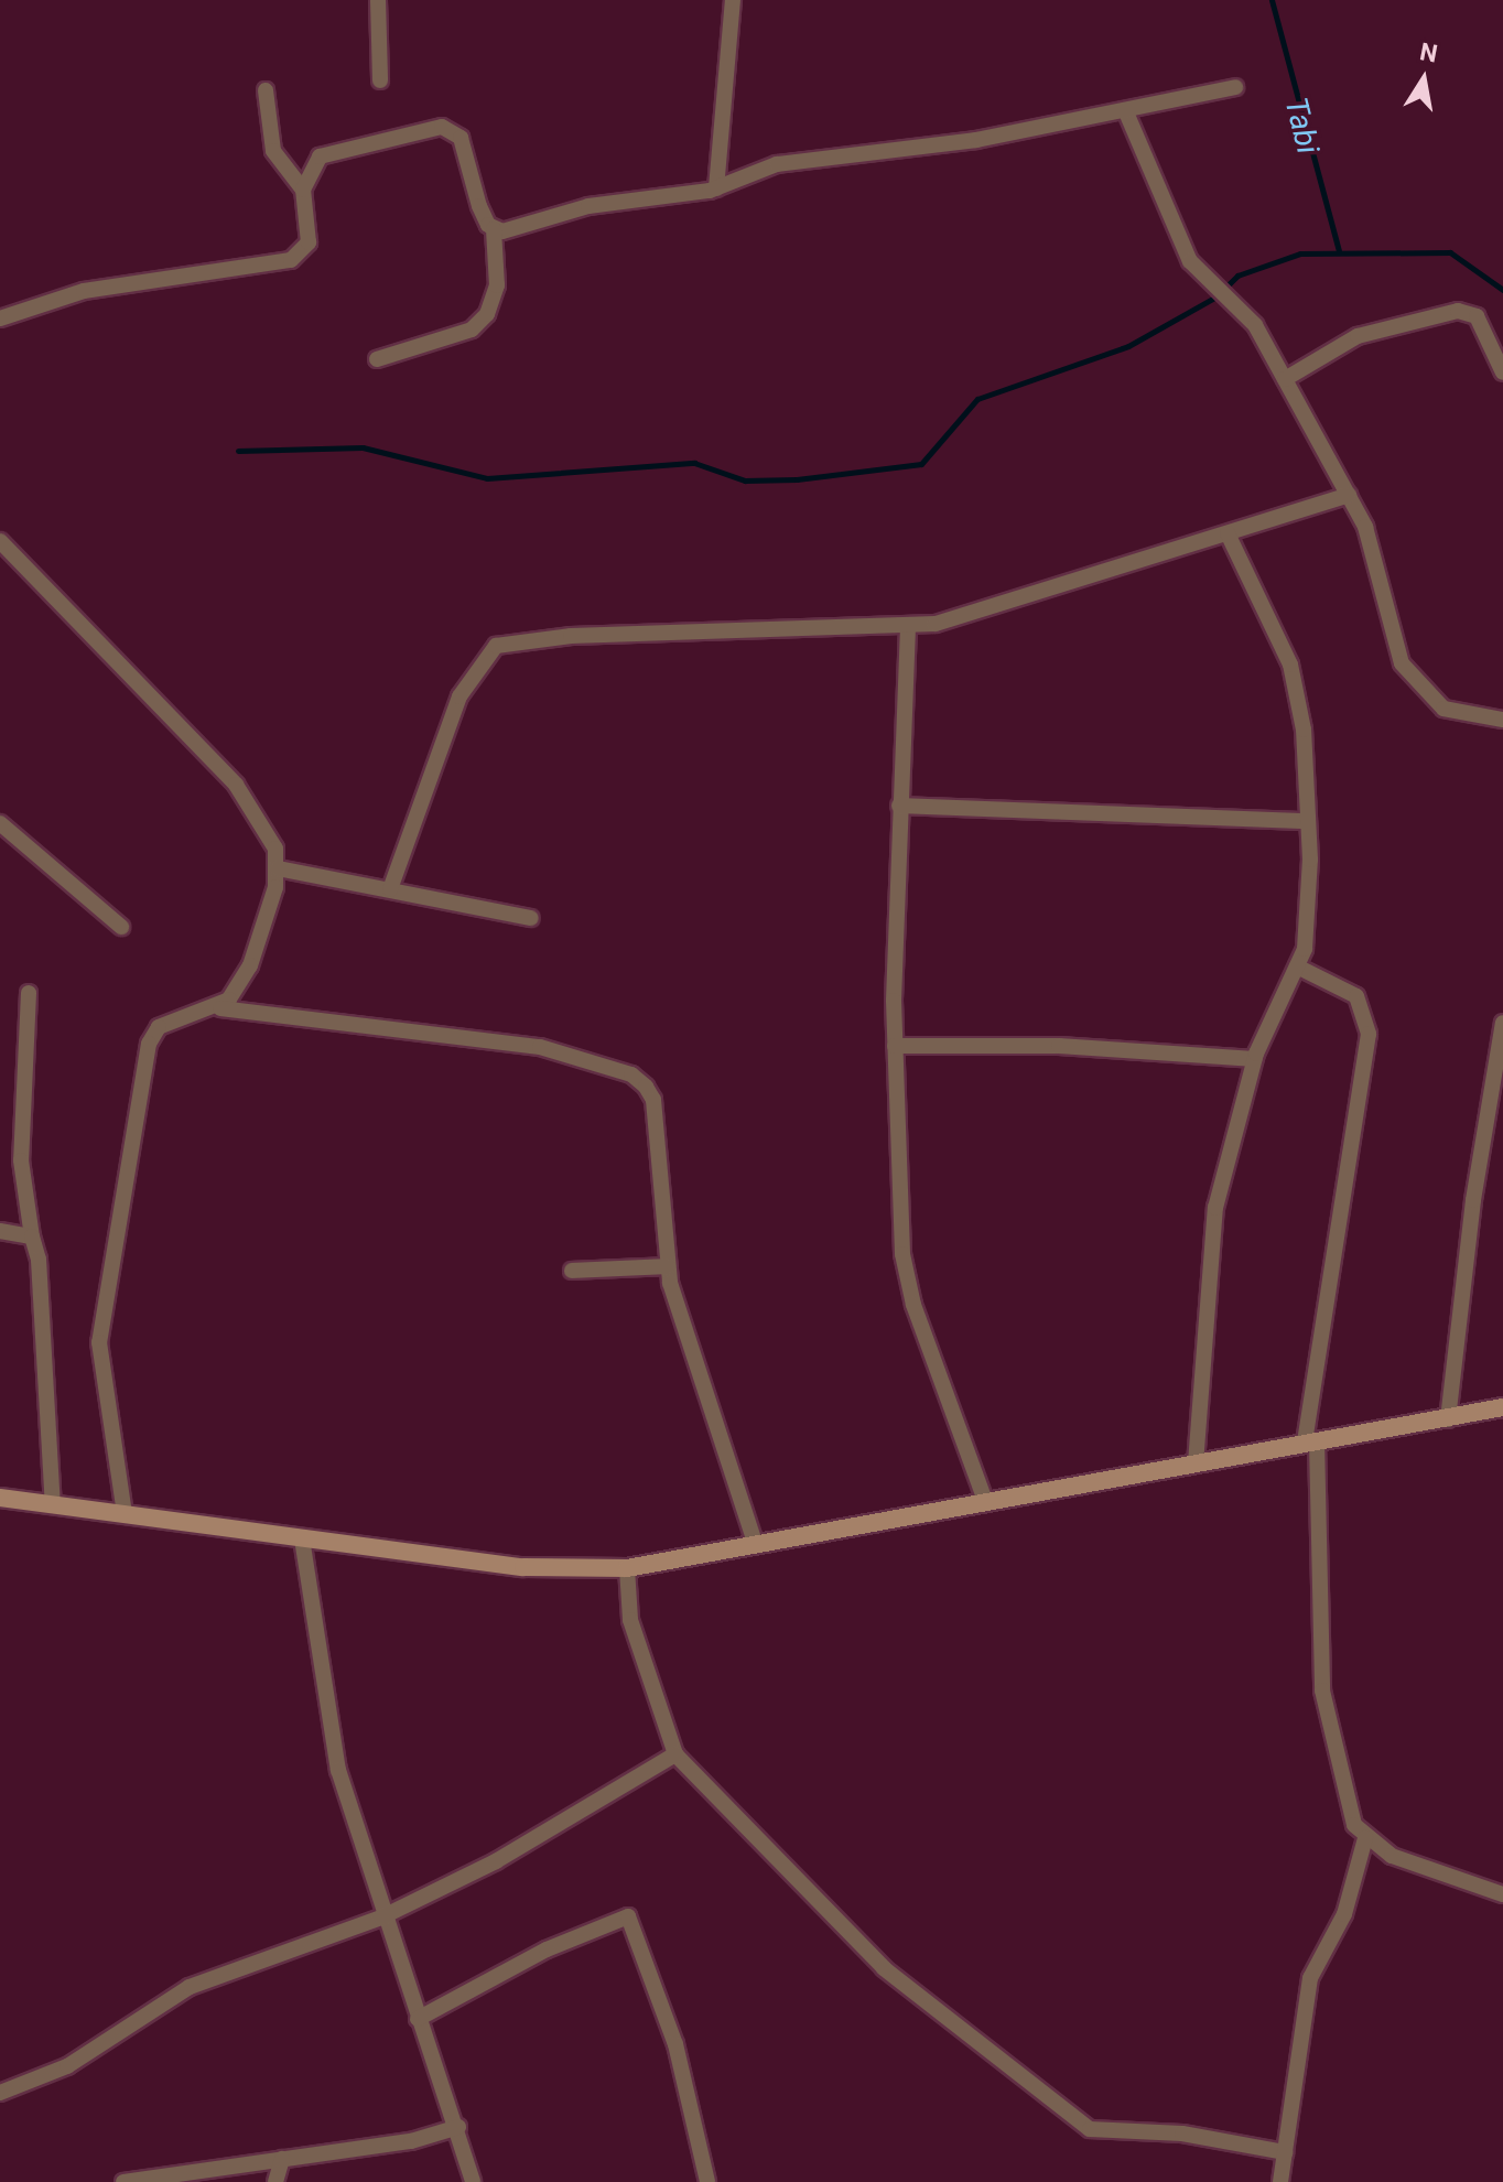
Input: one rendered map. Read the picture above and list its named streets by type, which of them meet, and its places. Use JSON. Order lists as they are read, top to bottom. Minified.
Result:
{"water":["Tabi"],"north":"top"}
